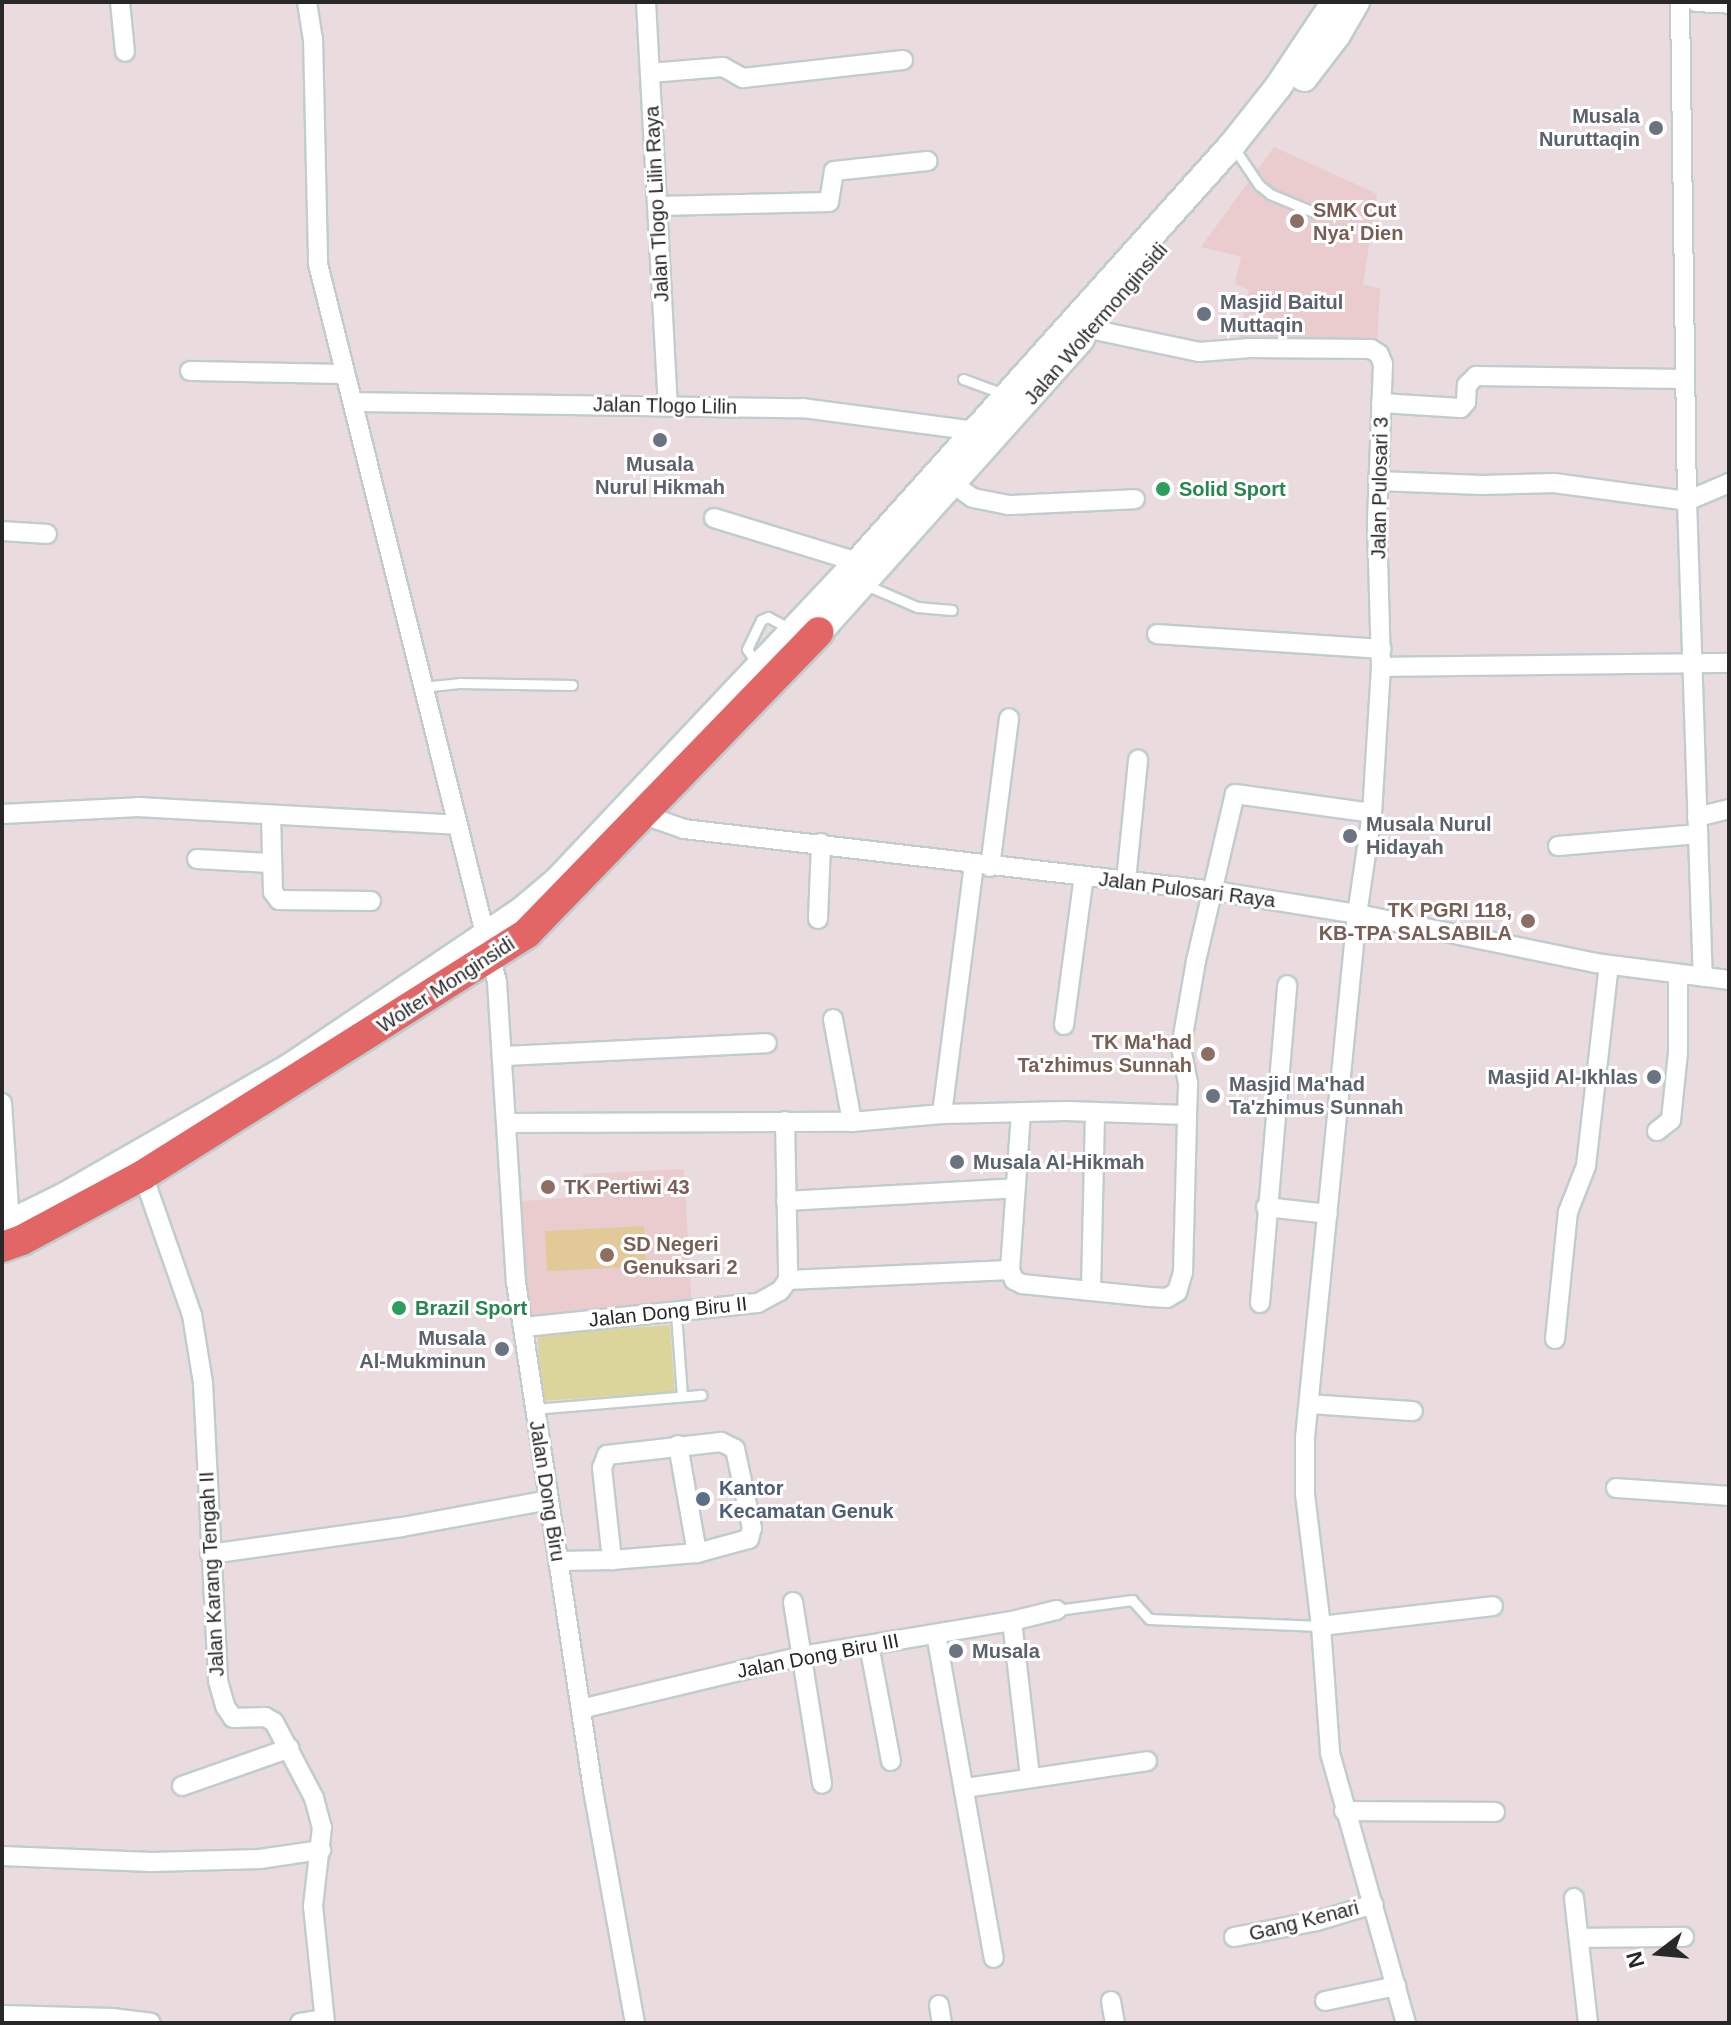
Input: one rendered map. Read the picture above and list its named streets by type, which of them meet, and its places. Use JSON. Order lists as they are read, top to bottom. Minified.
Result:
{"streets":{"main road":["Jalan Woltermonginsidi","Wolter Monginsidi"],"street":["Jalan Tlogo Lilin Raya","Jalan Tlogo Lilin","Jalan Pulosari 3","Jalan Pulosari Raya","Jalan Dong Biru II","Jalan Dong Biru","Jalan Karang Tengah II","Jalan Dong Biru III","Gang Kenari"]},"crossings":[["Jalan Tlogo Lilin Raya","Jalan Tlogo Lilin"],["Jalan Woltermonginsidi","Jalan Tlogo Lilin"],["Jalan Woltermonginsidi","Jalan Pulosari 3"],["Jalan Woltermonginsidi","Wolter Monginsidi"],["Jalan Tlogo Lilin","Jalan Dong Biru"],["Jalan Pulosari 3","Jalan Pulosari Raya"],["Jalan Pulosari 3","Gang Kenari"],["Jalan Pulosari Raya","Wolter Monginsidi"],["Wolter Monginsidi","Jalan Dong Biru"],["Wolter Monginsidi","Jalan Karang Tengah II"],["Jalan Dong Biru II","Jalan Dong Biru"],["Jalan Dong Biru","Jalan Dong Biru III"]],"places":["Musala Nuruttaqin","SMK Cut Nya' Dien","Masjid Baitul Muttaqin","Musala Nurul Hikmah","Solid Sport","Musala Nurul Hidayah","TK PGRI 118, KB-TPA SALSABILA","TK Ma'had Ta'zhimus Sunnah","Masjid Al-Ikhlas","Masjid Ma'had Ta'zhimus Sunnah","Musala Al-Hikmah","TK Pertiwi 43","SD Negeri Genuksari 2","Brazil Sport","Musala Al-Mukminun","Kantor Kecamatan Genuk","Musala"],"north":"left"}
